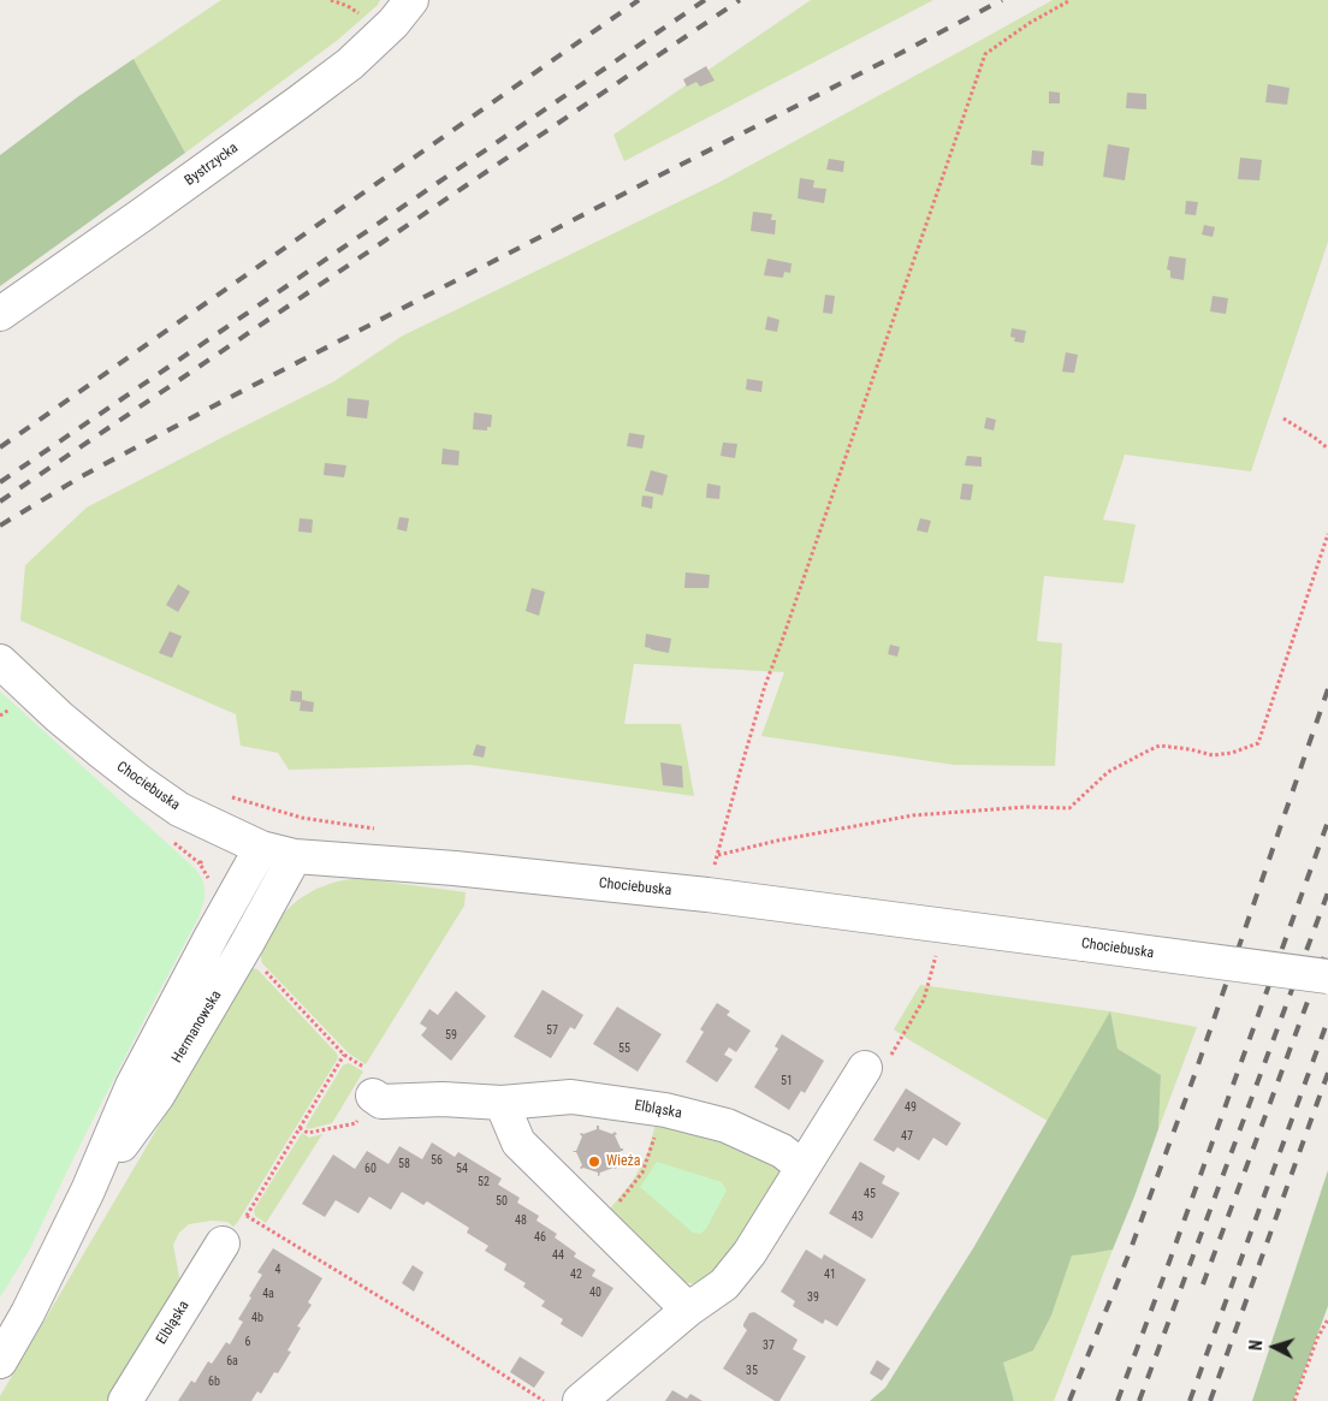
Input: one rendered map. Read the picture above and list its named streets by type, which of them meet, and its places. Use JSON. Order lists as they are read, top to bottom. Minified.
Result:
{"streets":{"street":["Bystrzycka","Chociebuska","Hermanowska","Elbląska"]},"crossings":[["Chociebuska","Hermanowska"]],"places":["Wieża"],"house_numbers":["57","59","55","51","49","47","56","58","60","54","52","45","50","43","48","46","44","4","42","41","40","4a","39","4b","6","37","6a","35","6b"],"north":"left"}
